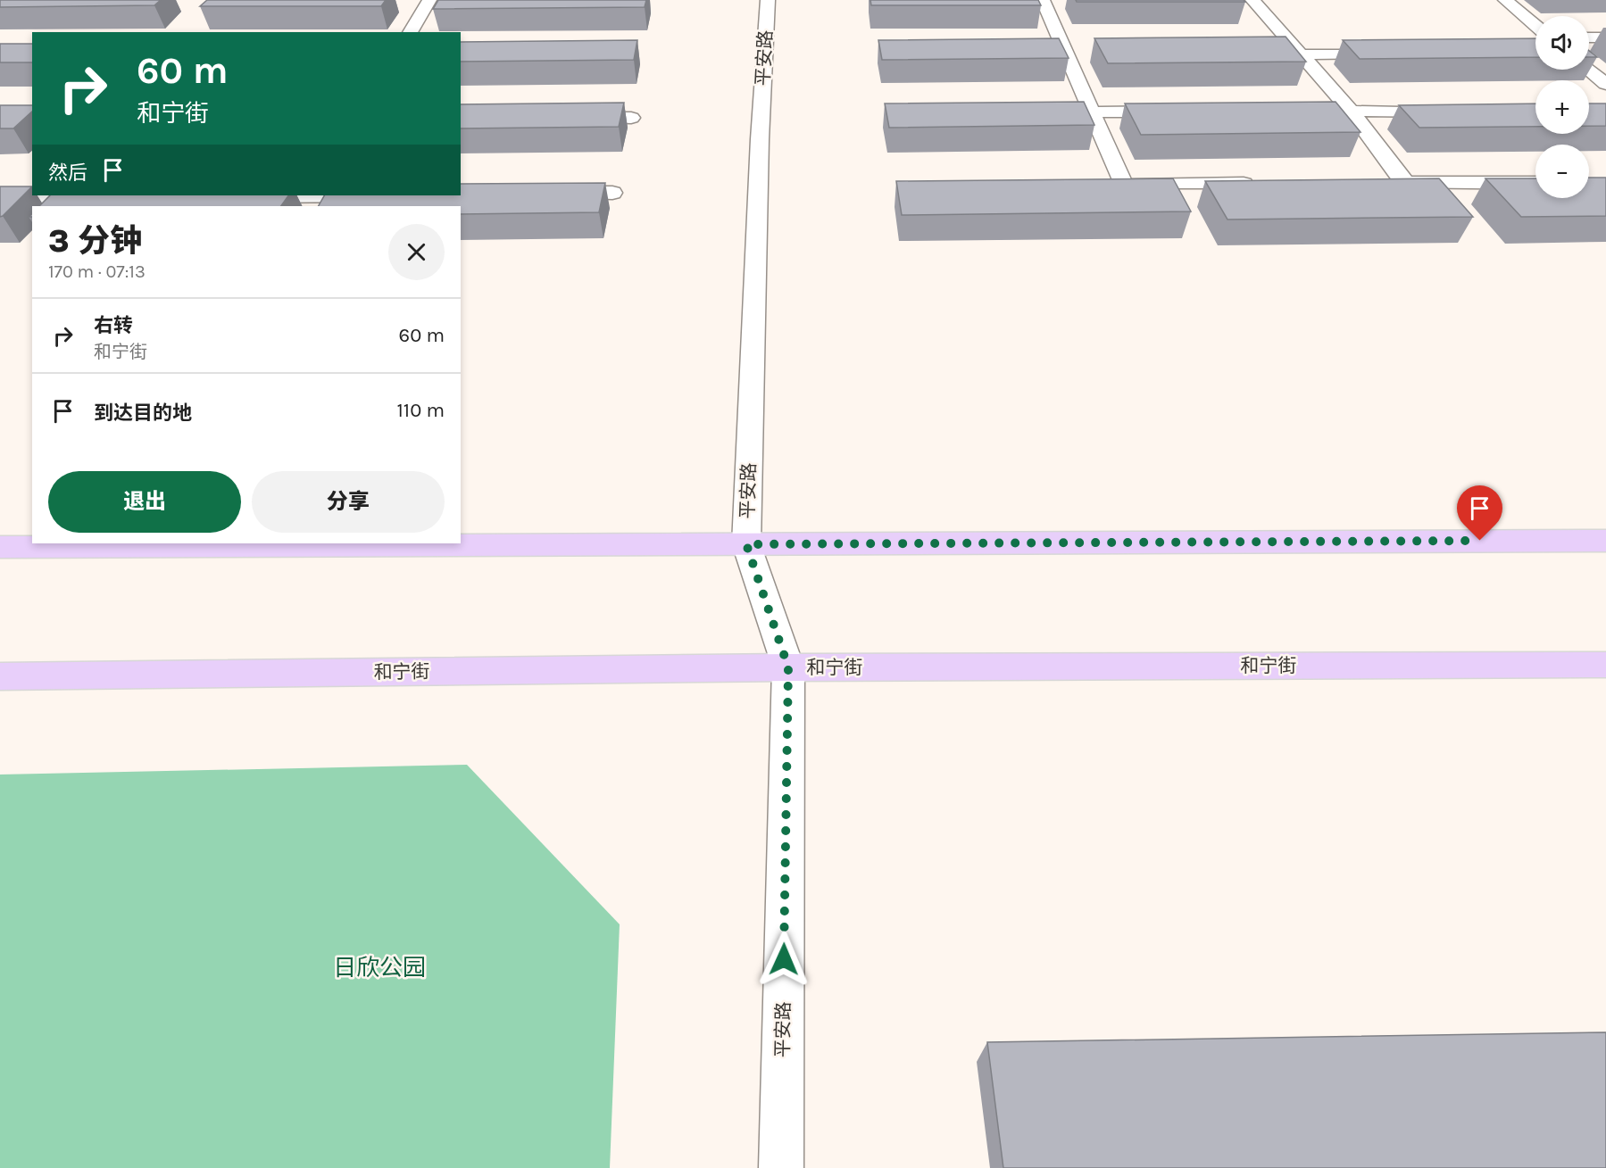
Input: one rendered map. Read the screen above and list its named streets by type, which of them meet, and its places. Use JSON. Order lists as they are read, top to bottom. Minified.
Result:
{"streets":{"main road":["和宁街"],"street":["平安路"]},"crossings":[["平安路","和宁街"]],"parks":["日欣公园"],"page":{"map_buttons":["+","−"],"turn":["60 m","和宁街"],"then":"然后","heading":["3 分钟","170 m · 07:13"],"list":[{"name":"右转","note":"和宁街","value":"60 m"},{"name":"到达目的地","value":"110 m"}],"buttons":["退出","分享"]}}
